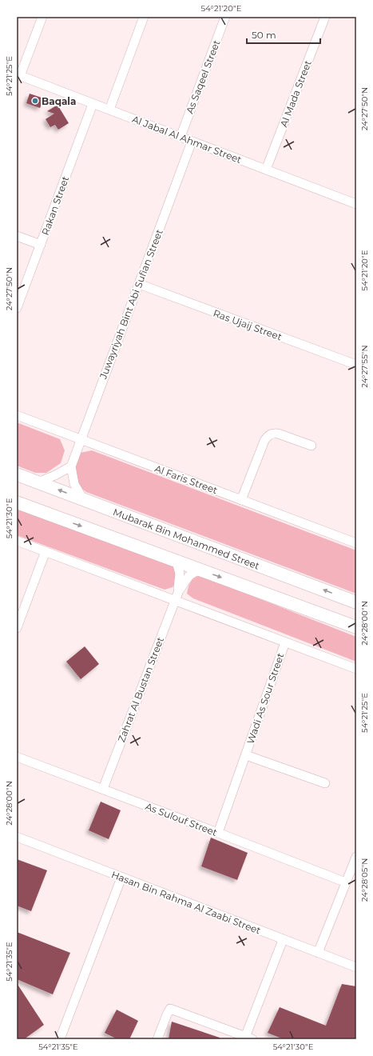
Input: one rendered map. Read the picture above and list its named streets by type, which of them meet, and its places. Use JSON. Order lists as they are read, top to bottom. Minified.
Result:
{"streets":{"main road":["Mubarak Bin Mohammed Street"],"street":["As Saqeel Street","Al Mada Street","Al Jabal Al Ahmar Street","Rakan Street","Juwayriyah Bint Abi Sufian Street","Ras Ujaij Street","Al Faris Street","Zahrat Al Bustan Street","Wadi As Sour Street","As Sulouf Street","Hasan Bin Rahma Al Zaabi Street"]},"crossings":[["As Saqeel Street","Al Jabal Al Ahmar Street"],["Al Mada Street","Al Jabal Al Ahmar Street"],["Al Jabal Al Ahmar Street","Rakan Street"],["Al Jabal Al Ahmar Street","Juwayriyah Bint Abi Sufian Street"],["Juwayriyah Bint Abi Sufian Street","Ras Ujaij Street"],["Juwayriyah Bint Abi Sufian Street","Al Faris Street"],["Zahrat Al Bustan Street","As Sulouf Street"],["Wadi As Sour Street","As Sulouf Street"]],"places":["Baqala"],"scale_bar":"50 m","coordinates":["54°21'20\"E","54°21'25\"E","24°27'50\"N","24°27'55\"N","54°21'30\"E","24°28'00\"N","24°28'05\"N","54°21'35\"E"]}
